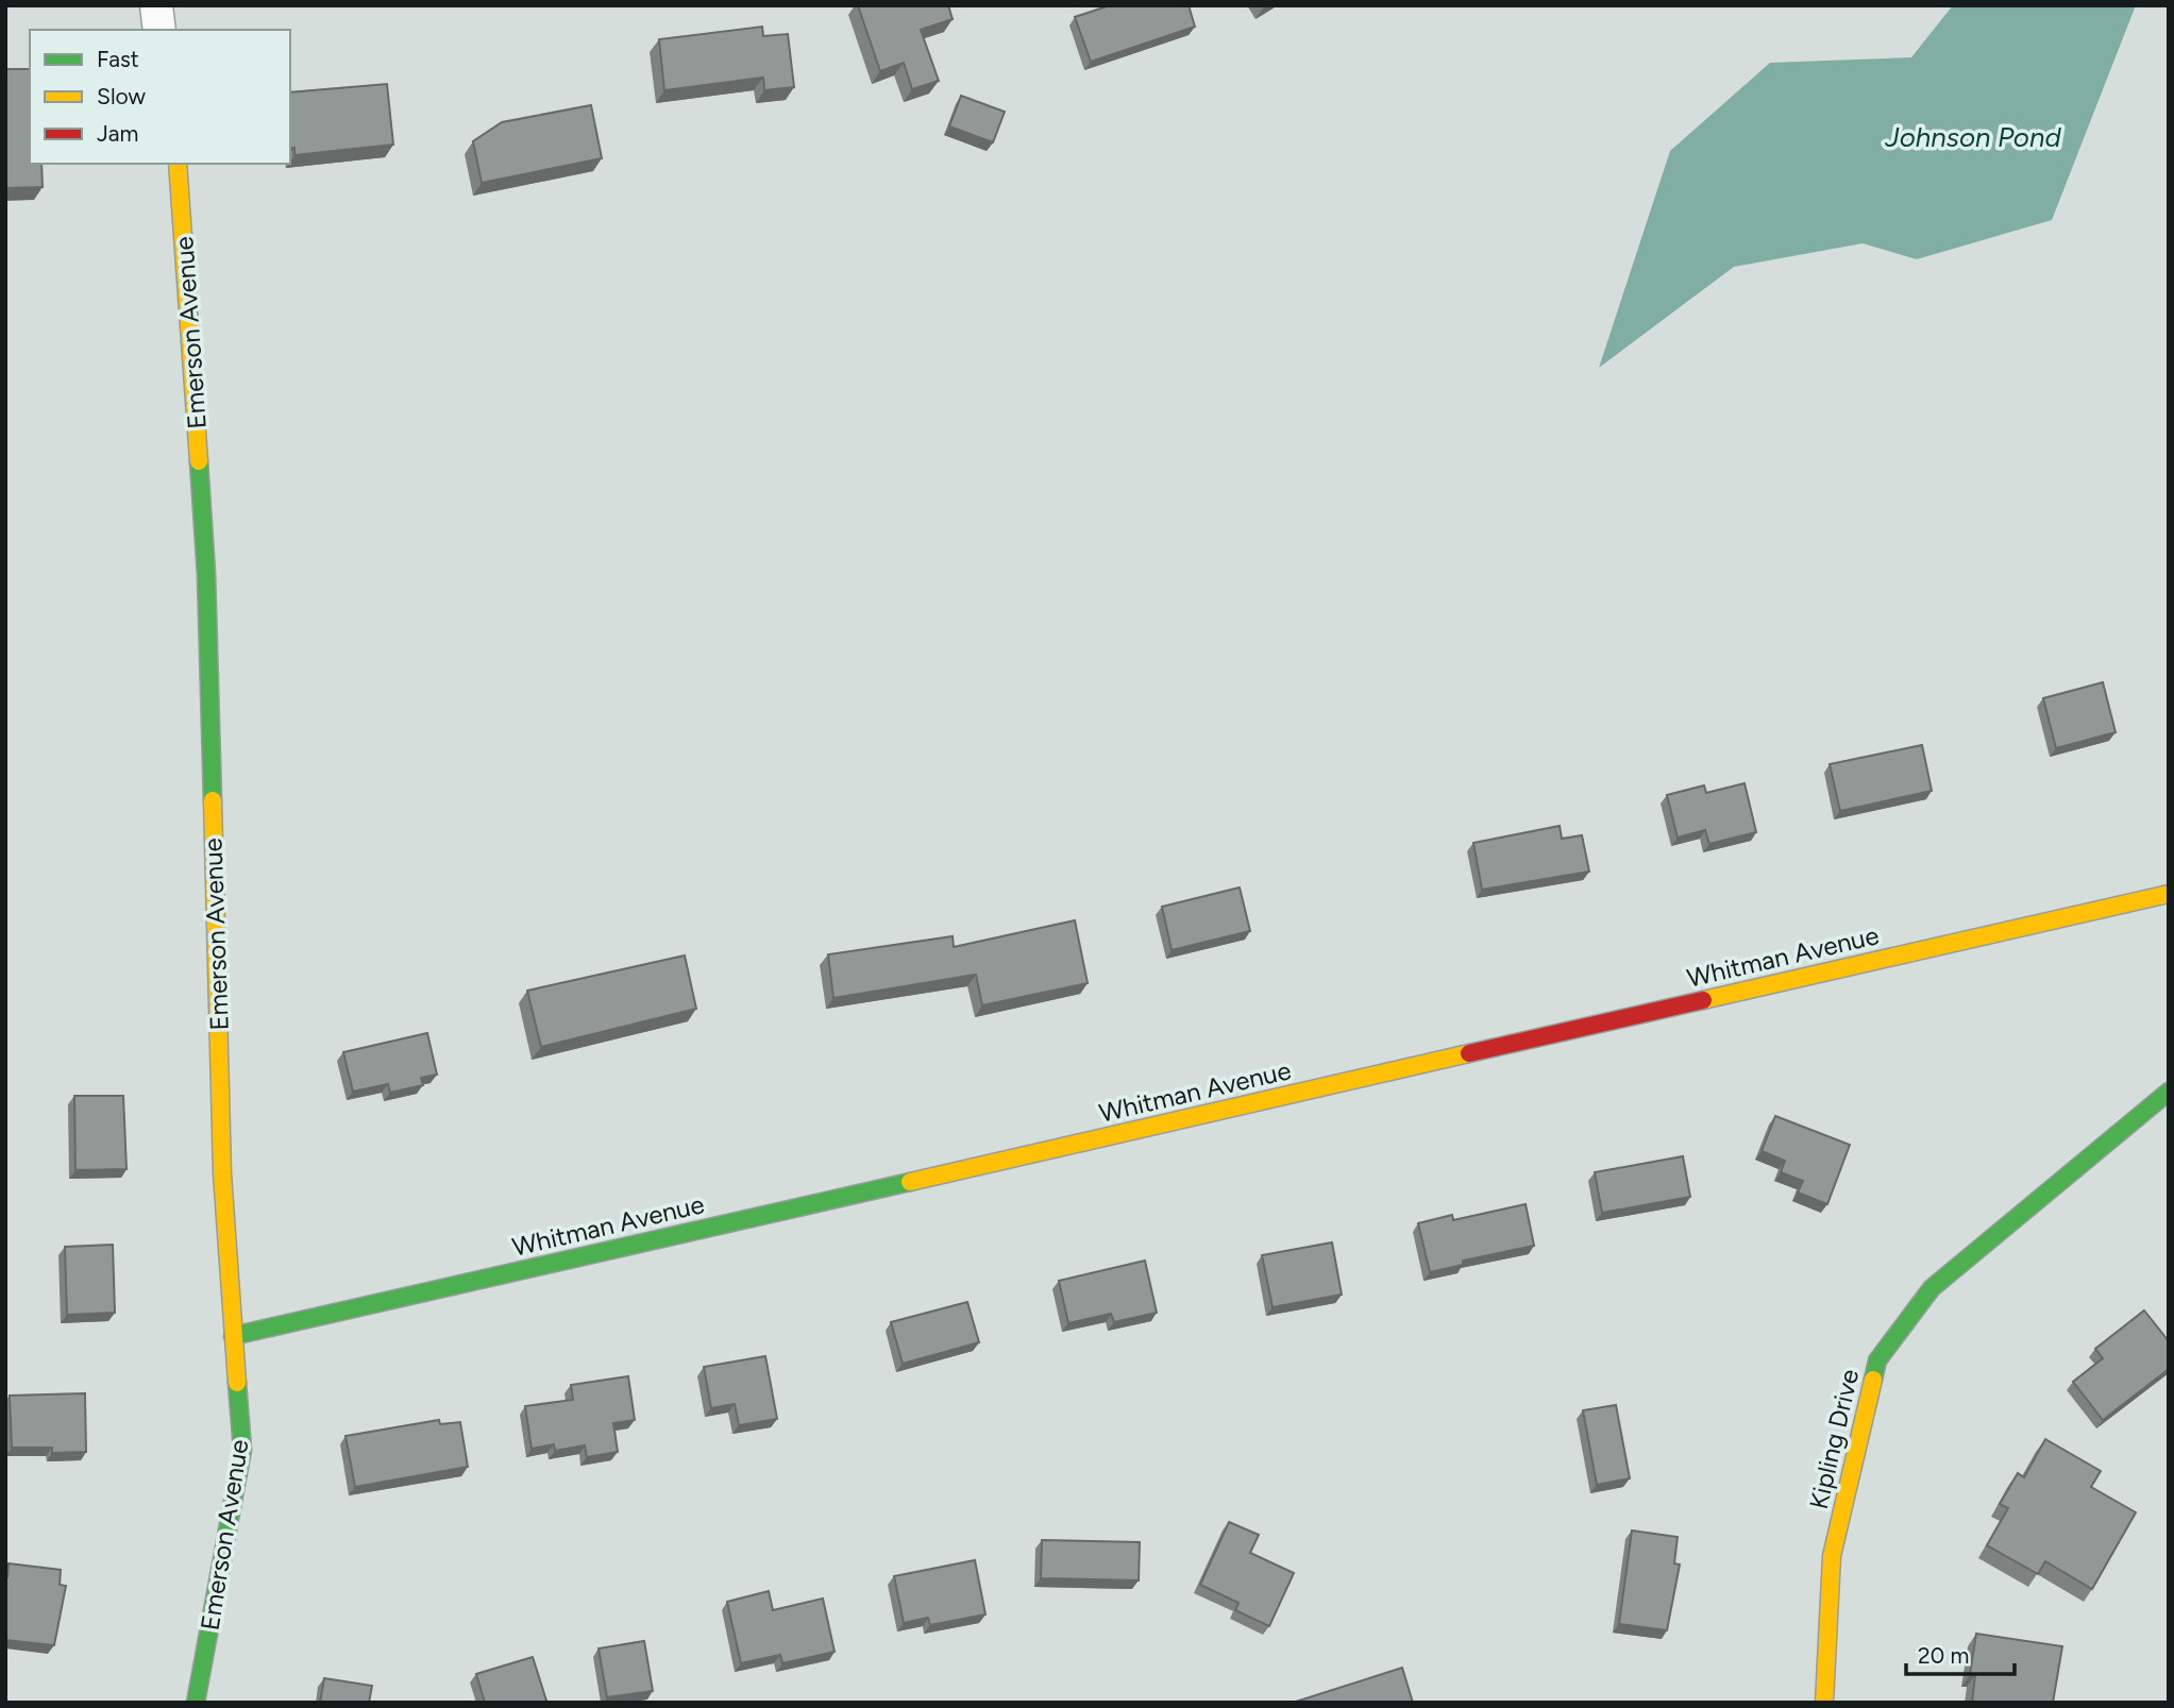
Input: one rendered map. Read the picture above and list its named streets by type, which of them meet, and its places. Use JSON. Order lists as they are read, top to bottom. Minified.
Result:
{"streets":{"street":["Emerson Avenue","Whitman Avenue","Kipling Drive"]},"crossings":[["Emerson Avenue","Whitman Avenue"]],"water":["Johnson Pond"],"legend":["Fast","Slow","Jam"],"scale_bar":"20 m"}
